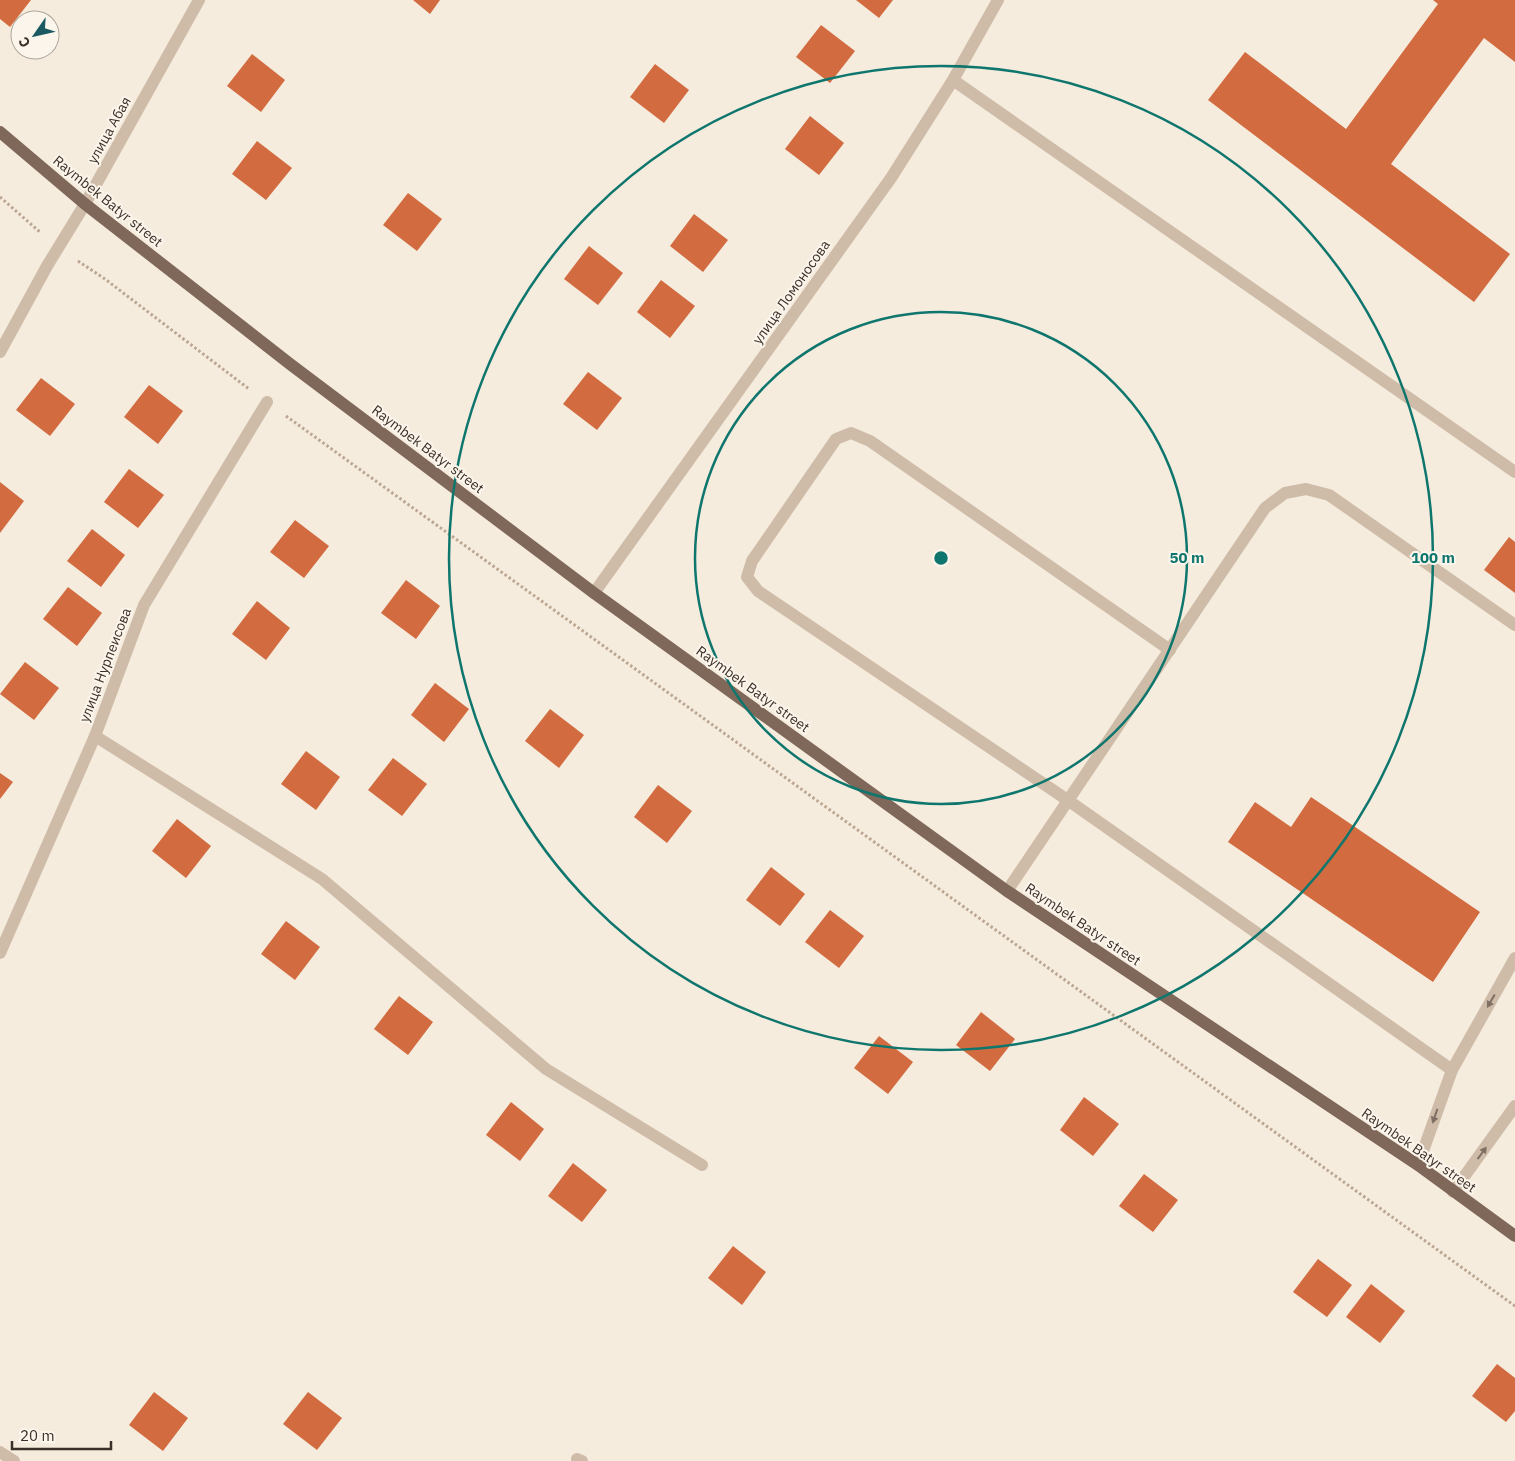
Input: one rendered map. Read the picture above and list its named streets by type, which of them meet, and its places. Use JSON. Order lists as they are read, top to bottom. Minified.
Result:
{"streets":{"main road":["Raymbek Batyr street"],"street":["улица Абая","улица Ломоносова","улица Нурпеисова"]},"crossings":[["улица Абая","Raymbek Batyr street"],["Raymbek Batyr street","улица Ломоносова"]],"scale_bar":"20 m","north":"bottom left","rings":["50 m","100 m"]}
